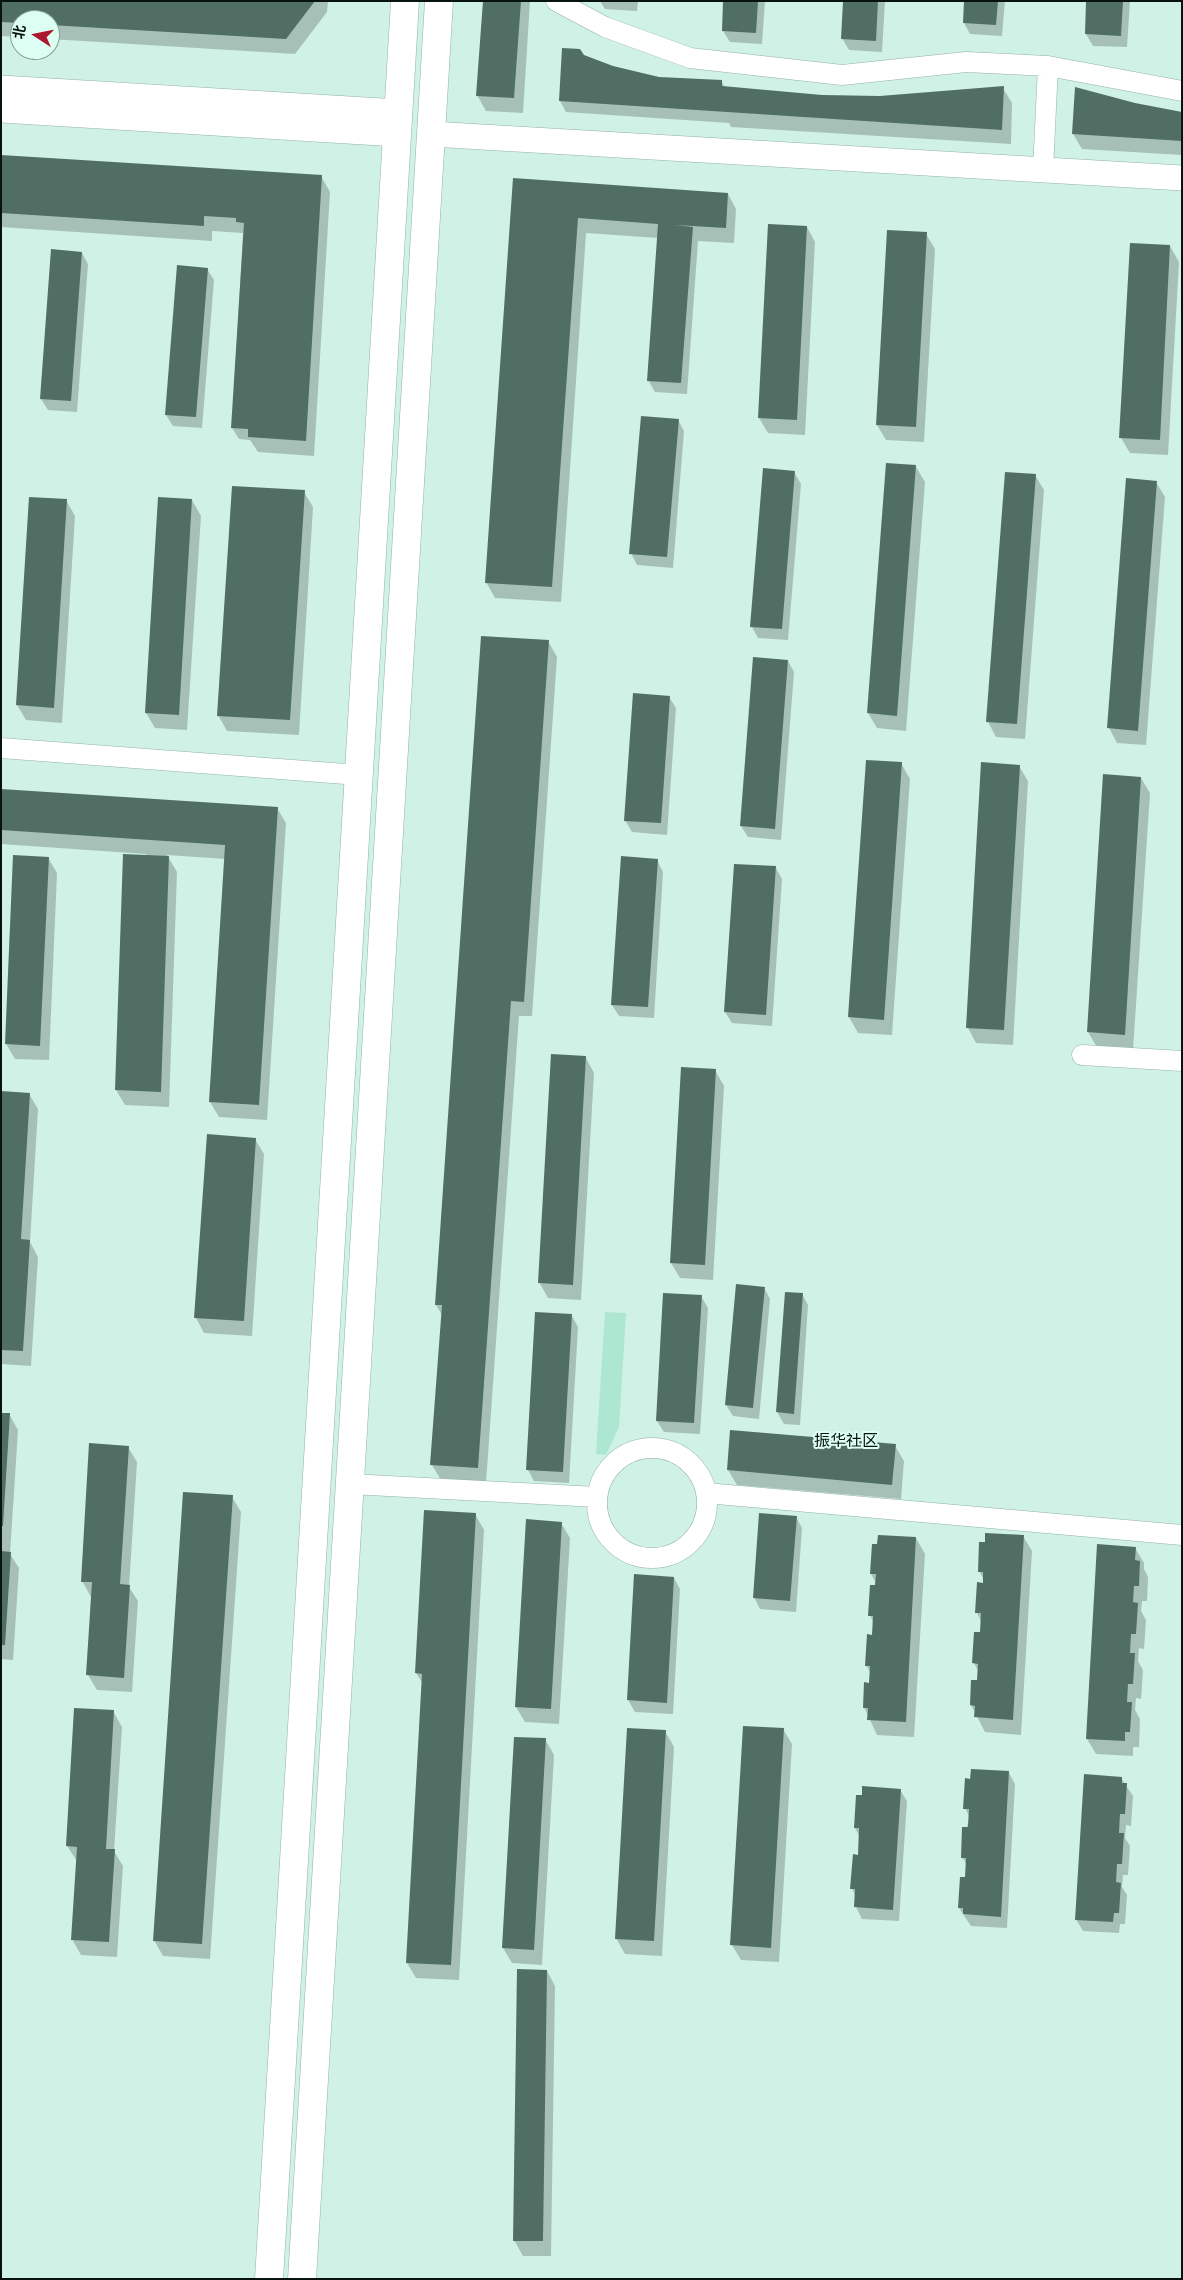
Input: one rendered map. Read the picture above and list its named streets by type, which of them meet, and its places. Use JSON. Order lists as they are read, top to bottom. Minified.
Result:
{"districts":["振华社区"],"north":"left"}
